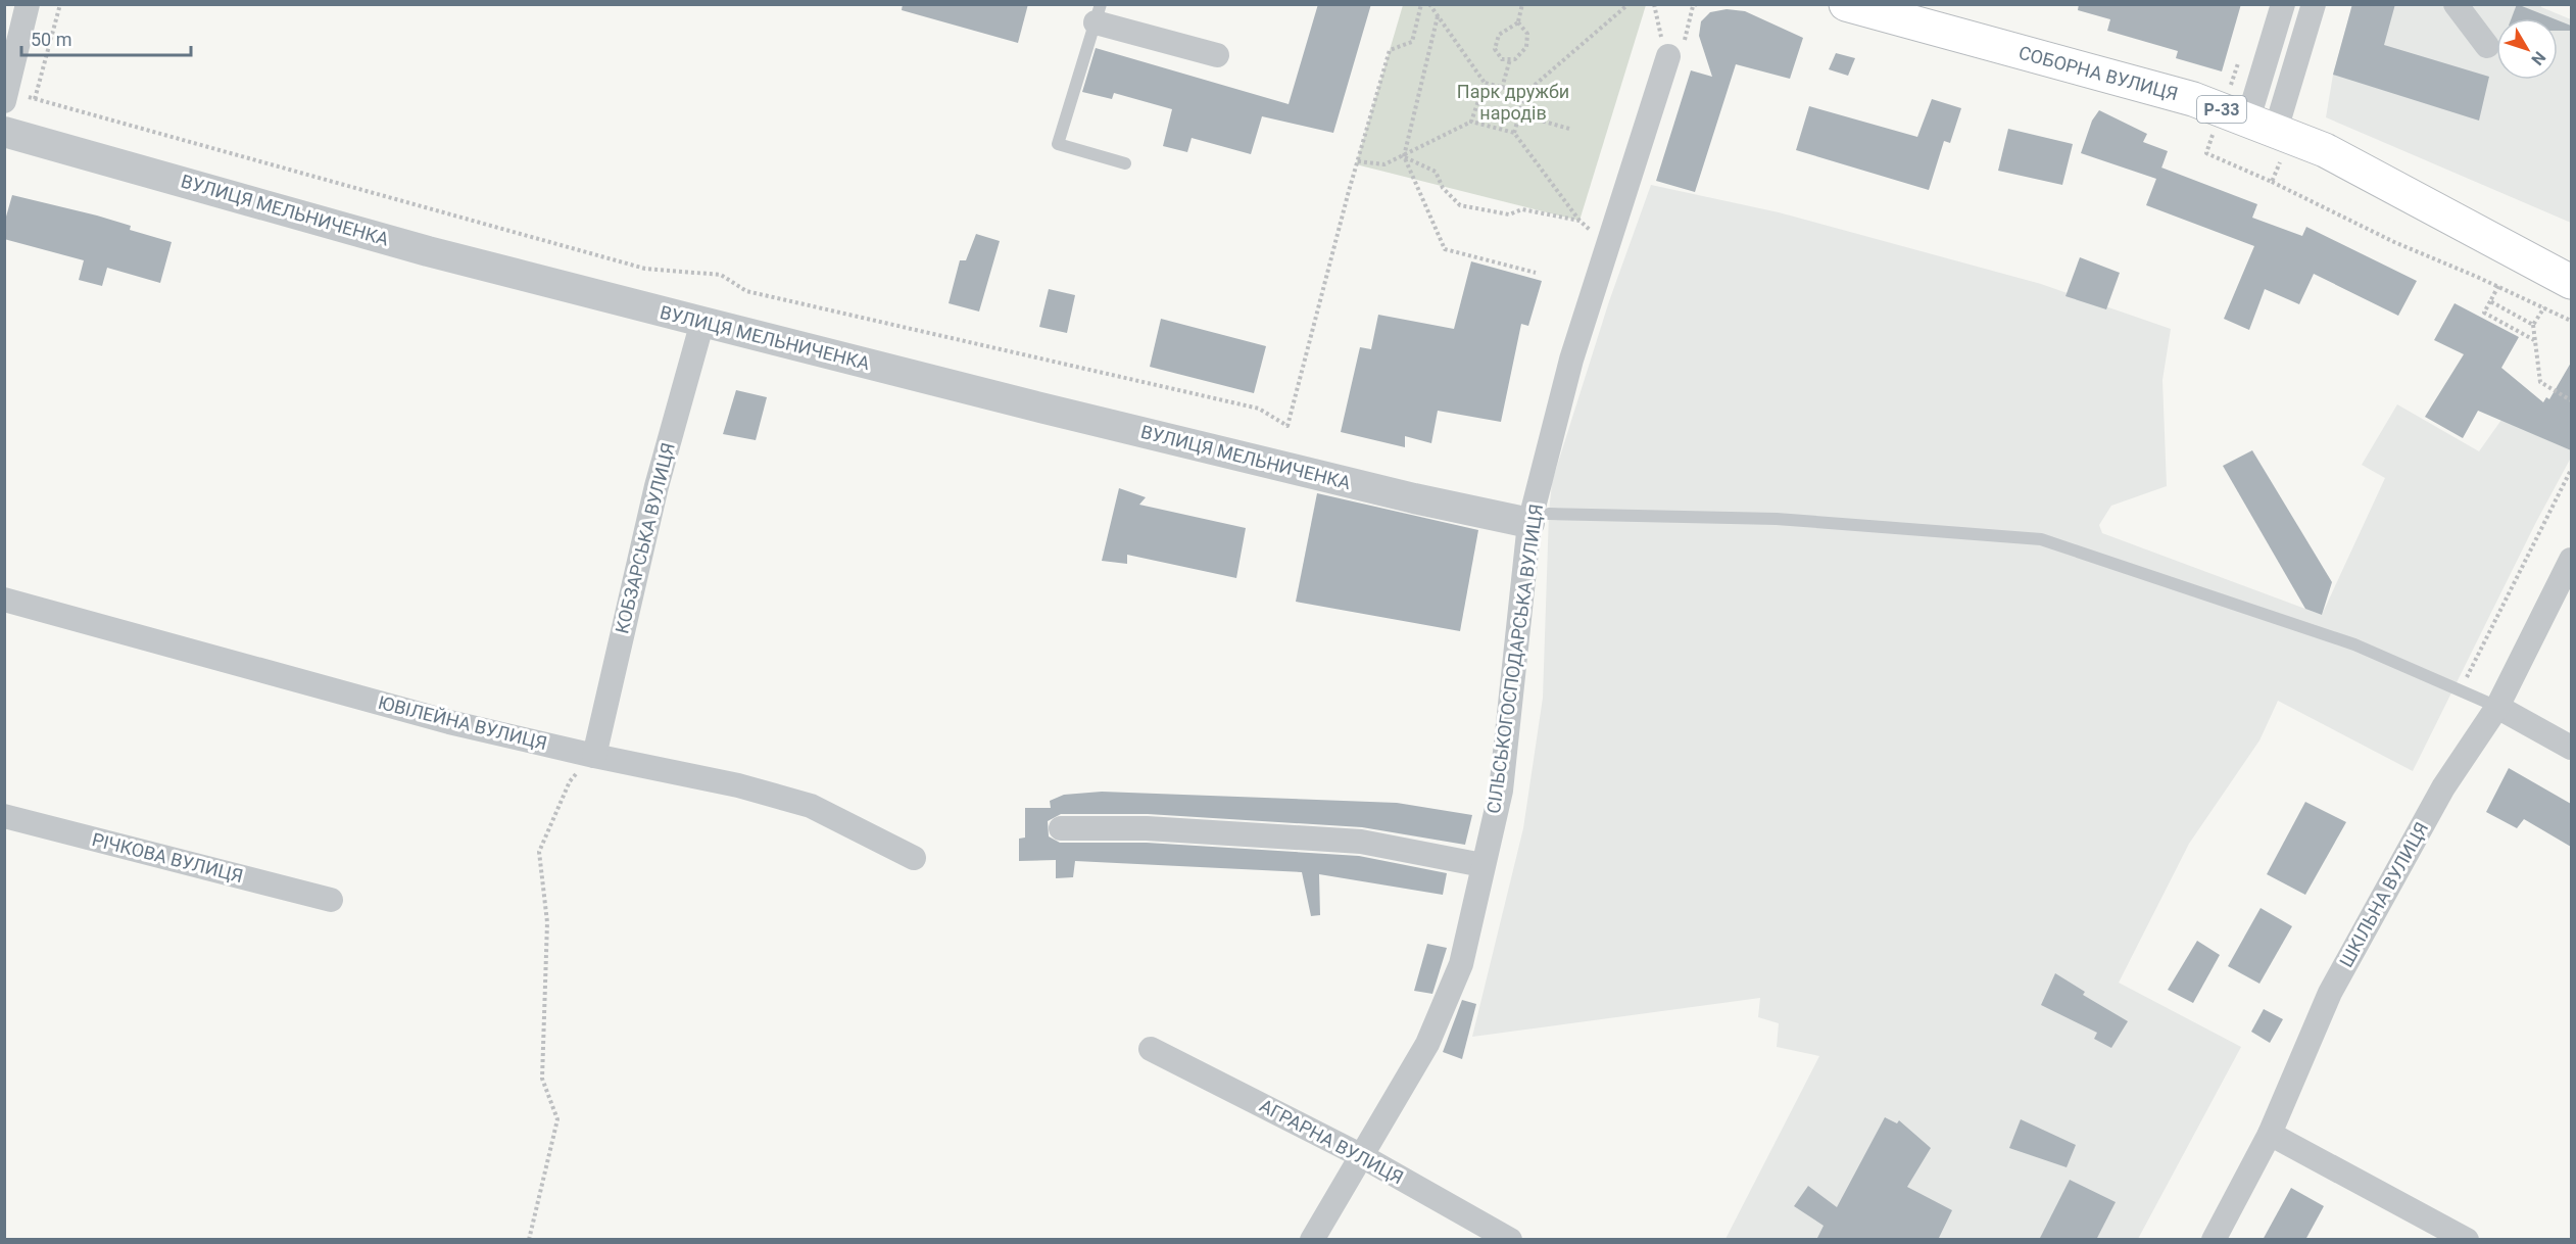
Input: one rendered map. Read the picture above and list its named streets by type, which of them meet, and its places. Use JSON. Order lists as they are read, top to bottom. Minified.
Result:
{"streets":{"main road":["СОБОРНА ВУЛИЦЯ","Р-33"],"street":["ВУЛИЦЯ МЕЛЬНИЧЕНКА","КОБЗАРСЬКА ВУЛИЦЯ","СІЛЬСЬКОГОСПОДАРСЬКА ВУЛИЦЯ","ЮВІЛЕЙНА ВУЛИЦЯ","РІЧКОВА ВУЛИЦЯ","ШКІЛЬНА ВУЛИЦЯ","АГРАРНА ВУЛИЦЯ"]},"crossings":[["ВУЛИЦЯ МЕЛЬНИЧЕНКА","КОБЗАРСЬКА ВУЛИЦЯ"],["ВУЛИЦЯ МЕЛЬНИЧЕНКА","СІЛЬСЬКОГОСПОДАРСЬКА ВУЛИЦЯ"],["КОБЗАРСЬКА ВУЛИЦЯ","ЮВІЛЕЙНА ВУЛИЦЯ"],["СІЛЬСЬКОГОСПОДАРСЬКА ВУЛИЦЯ","АГРАРНА ВУЛИЦЯ"]],"parks":["Парк дружби народів"],"scale_bar":"50 m","north":"bottom right"}
